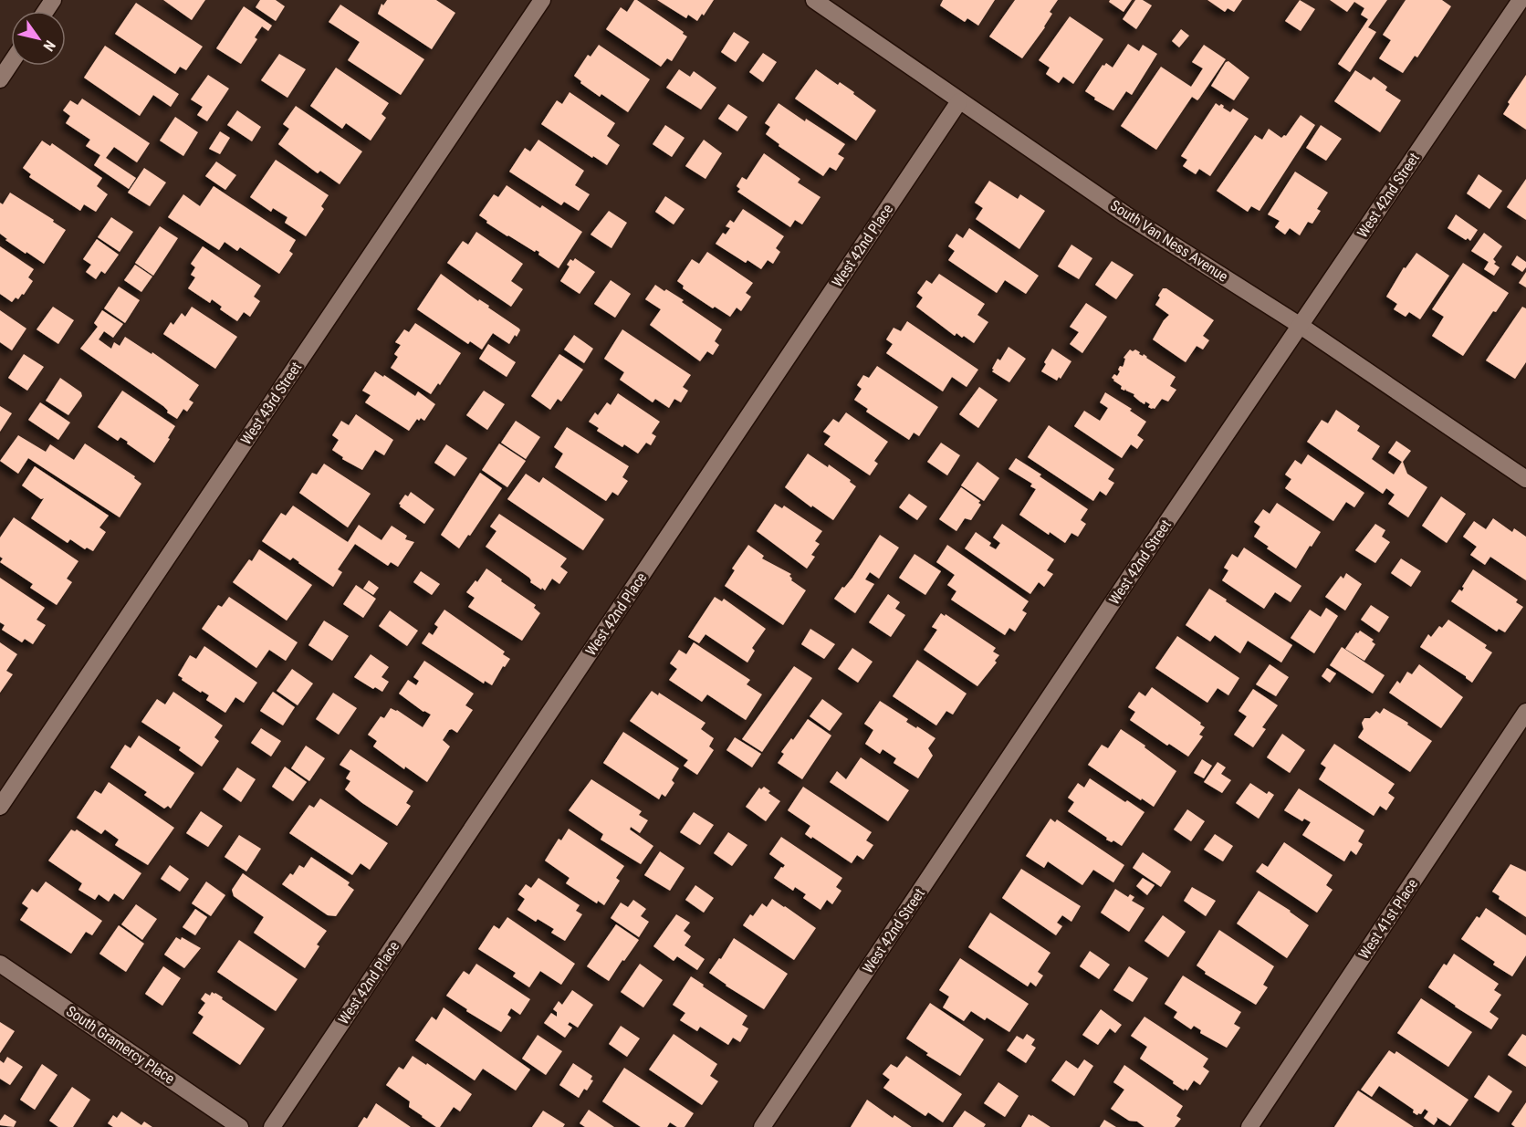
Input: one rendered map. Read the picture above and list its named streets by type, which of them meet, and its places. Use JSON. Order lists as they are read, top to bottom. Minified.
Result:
{"streets":{"street":["West 42nd Street","South Van Ness Avenue","West 42nd Place","West 43rd Street","West 41st Place","South Gramercy Place"]},"crossings":[["West 42nd Street","South Van Ness Avenue"],["South Van Ness Avenue","West 42nd Place"]],"north":"bottom right"}
